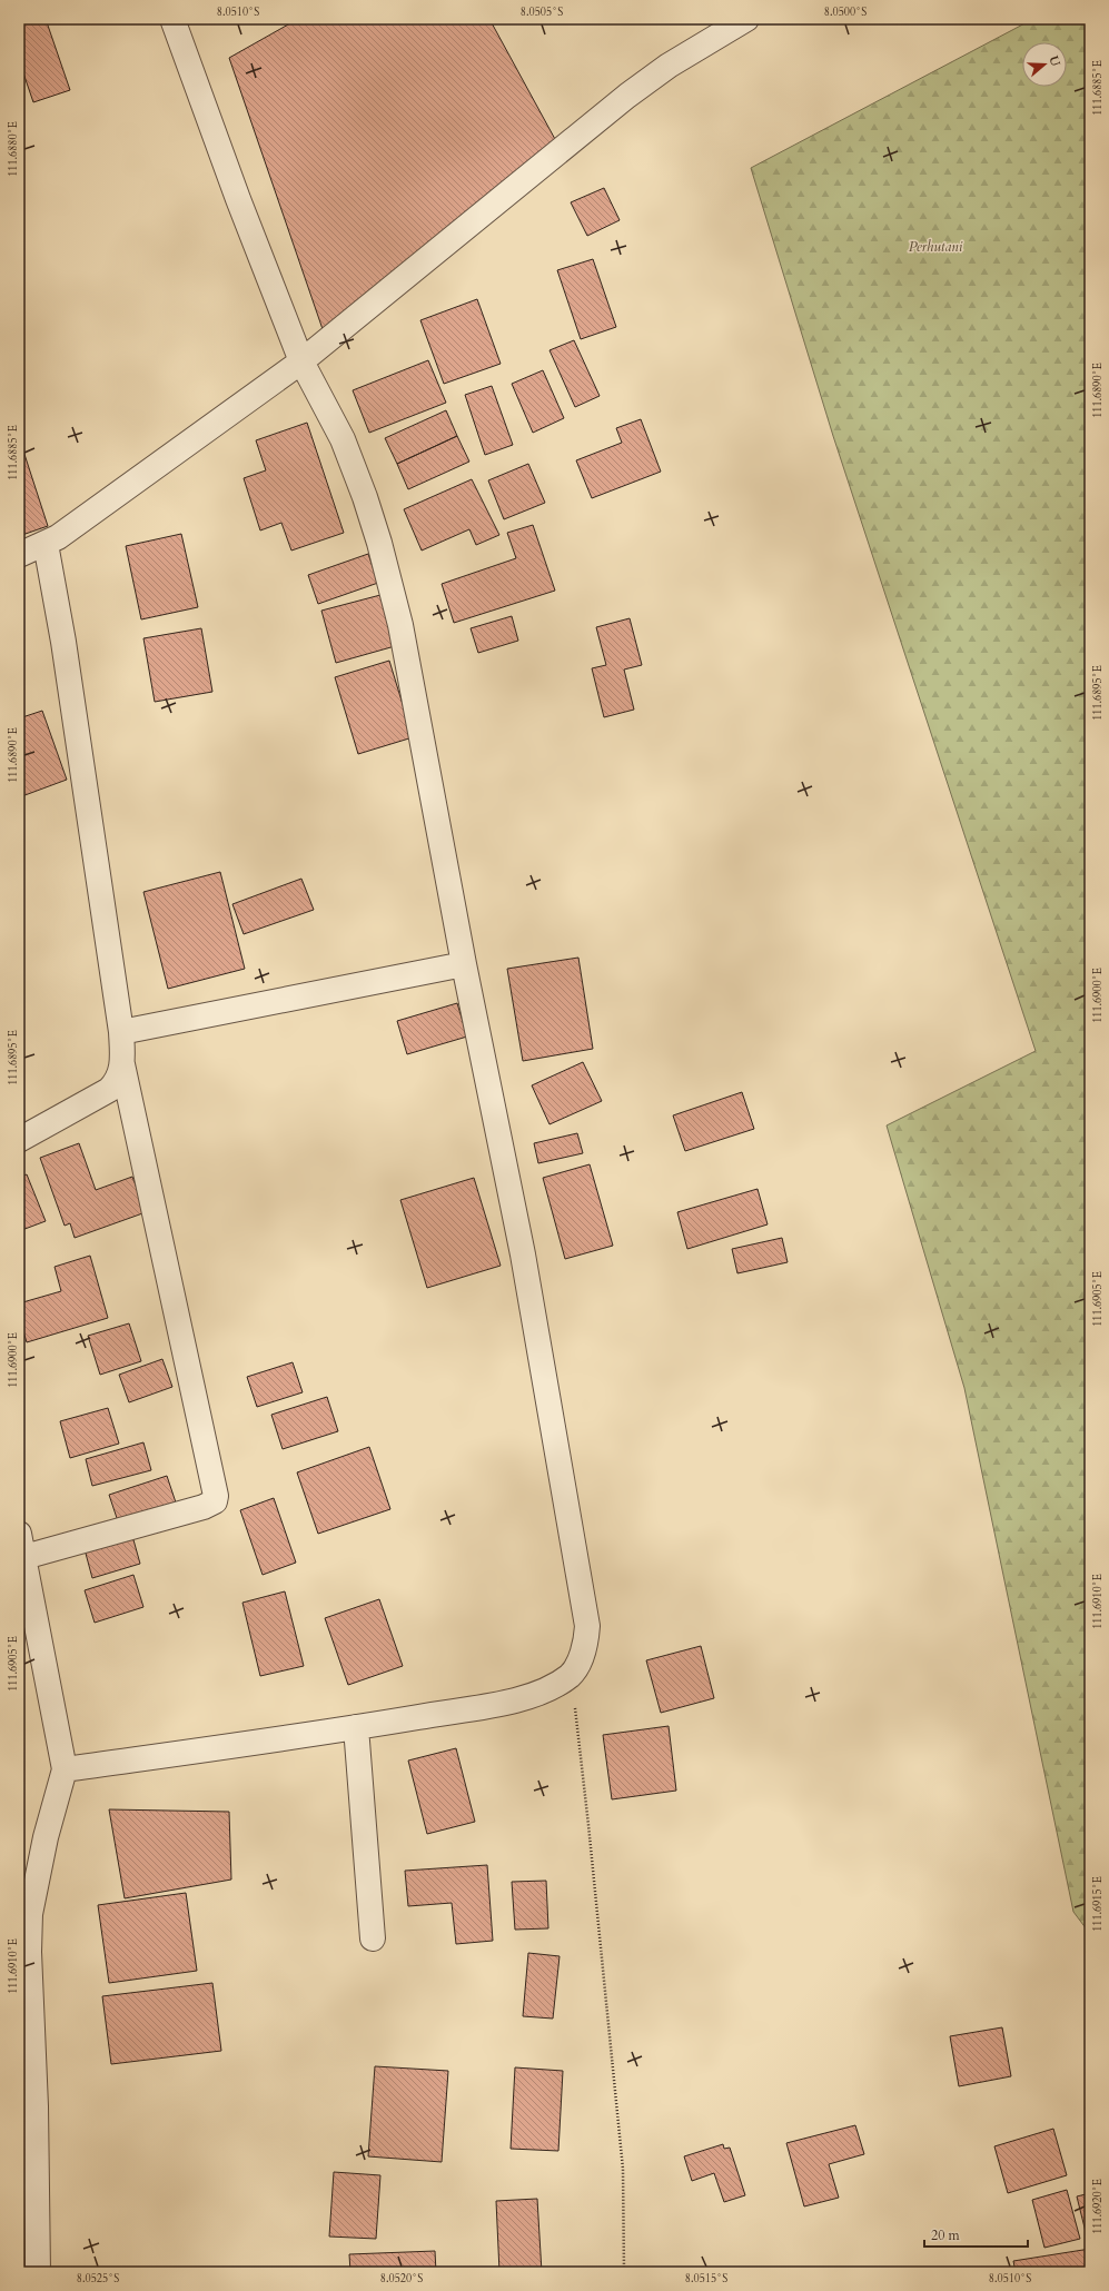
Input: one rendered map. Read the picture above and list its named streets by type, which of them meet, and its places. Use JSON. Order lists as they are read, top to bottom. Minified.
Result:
{"parks":["Perhutani"],"scale_bar":"20 m","north":"right","coordinates":["8.0510°S","8.0505°S","8.0500°S","111.6885°E","111.6880°E","111.6890°E","111.6895°E","111.6900°E","111.6905°E","111.6910°E","111.6915°E","111.6920°E","8.0525°S","8.0520°S","8.0515°S"]}
